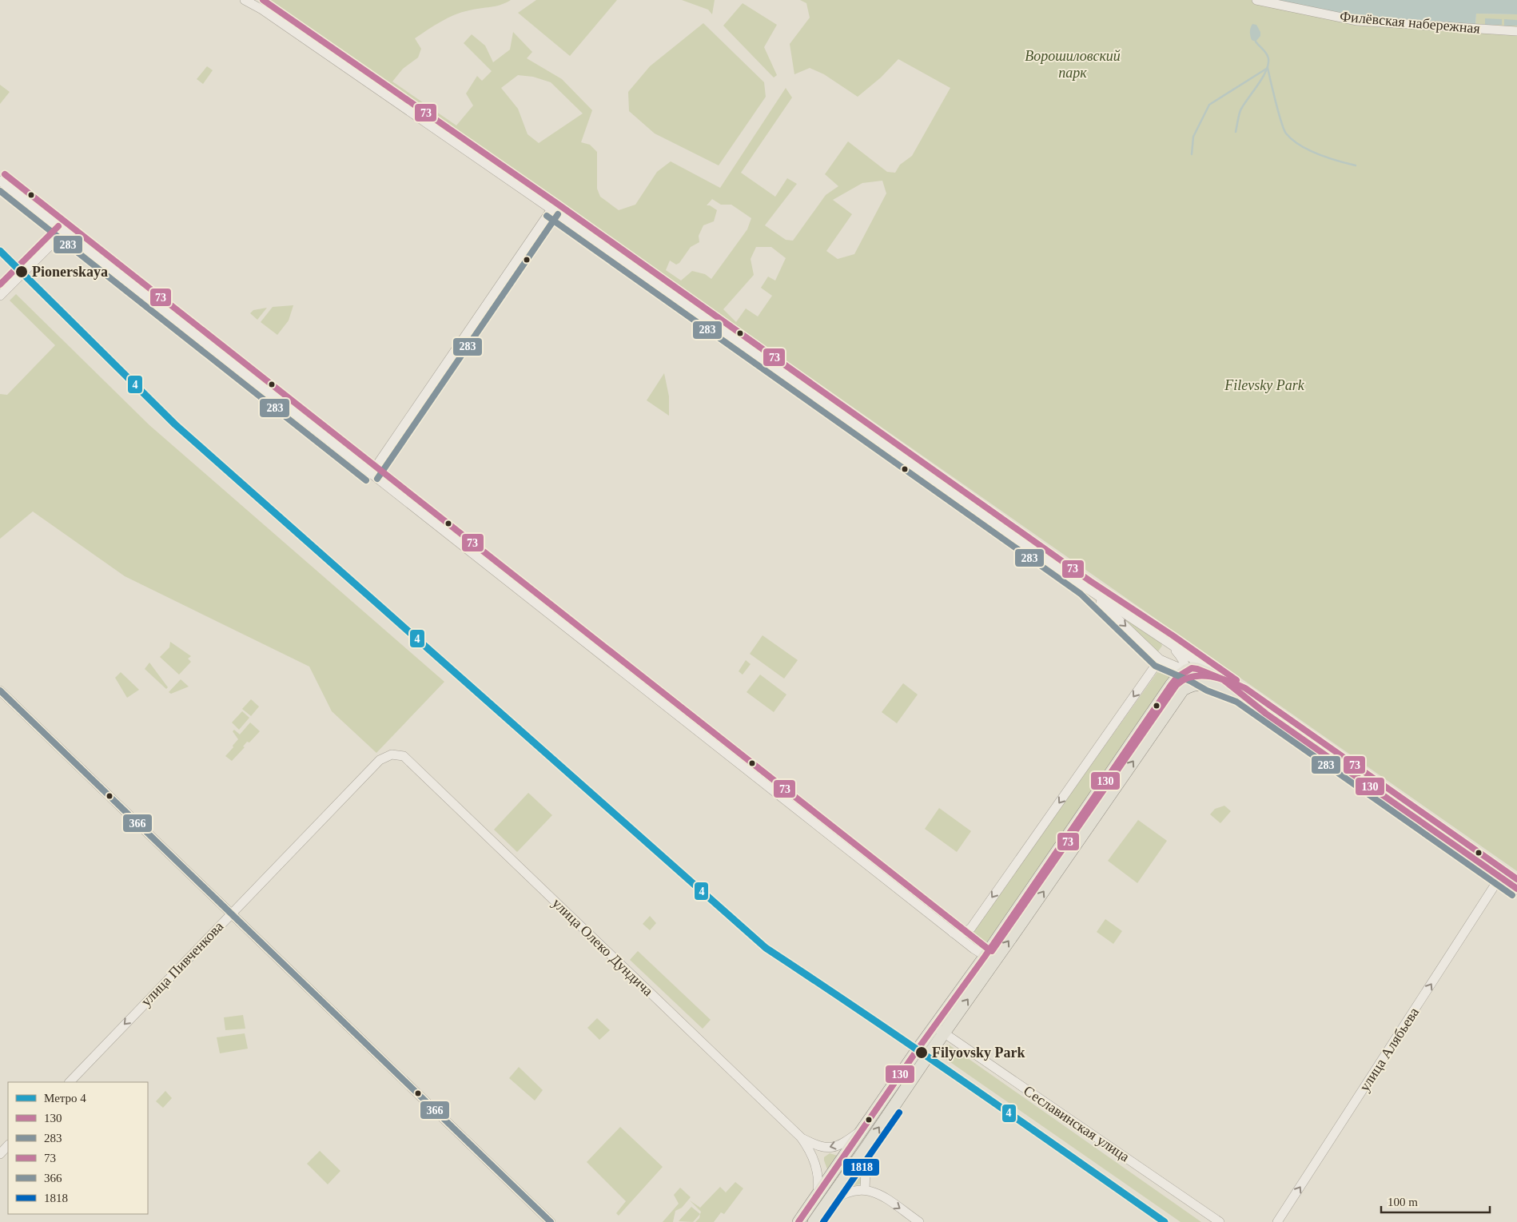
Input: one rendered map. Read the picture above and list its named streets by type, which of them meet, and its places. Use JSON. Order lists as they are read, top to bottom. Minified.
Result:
{"streets":{"street":["Филёвская набережная","улица Олеко Дундича","улица Пивченкова","улица Алябьева","Сеславинская улица"]},"crossings":[["улица Олеко Дундича","улица Пивченкова"]],"one_way":["улица Пивченкова","улица Алябьева"],"parks":["Ворошиловский парк","Filevsky Park"],"places":["Pionerskaya","Filyovsky Park"],"lines":["transit line 73","transit line 283","metro line 4","transit line 130","transit line 366","transit line 1818"],"legend":["Метро 4","130","283","73","366","1818"],"scale_bar":"100 m"}
